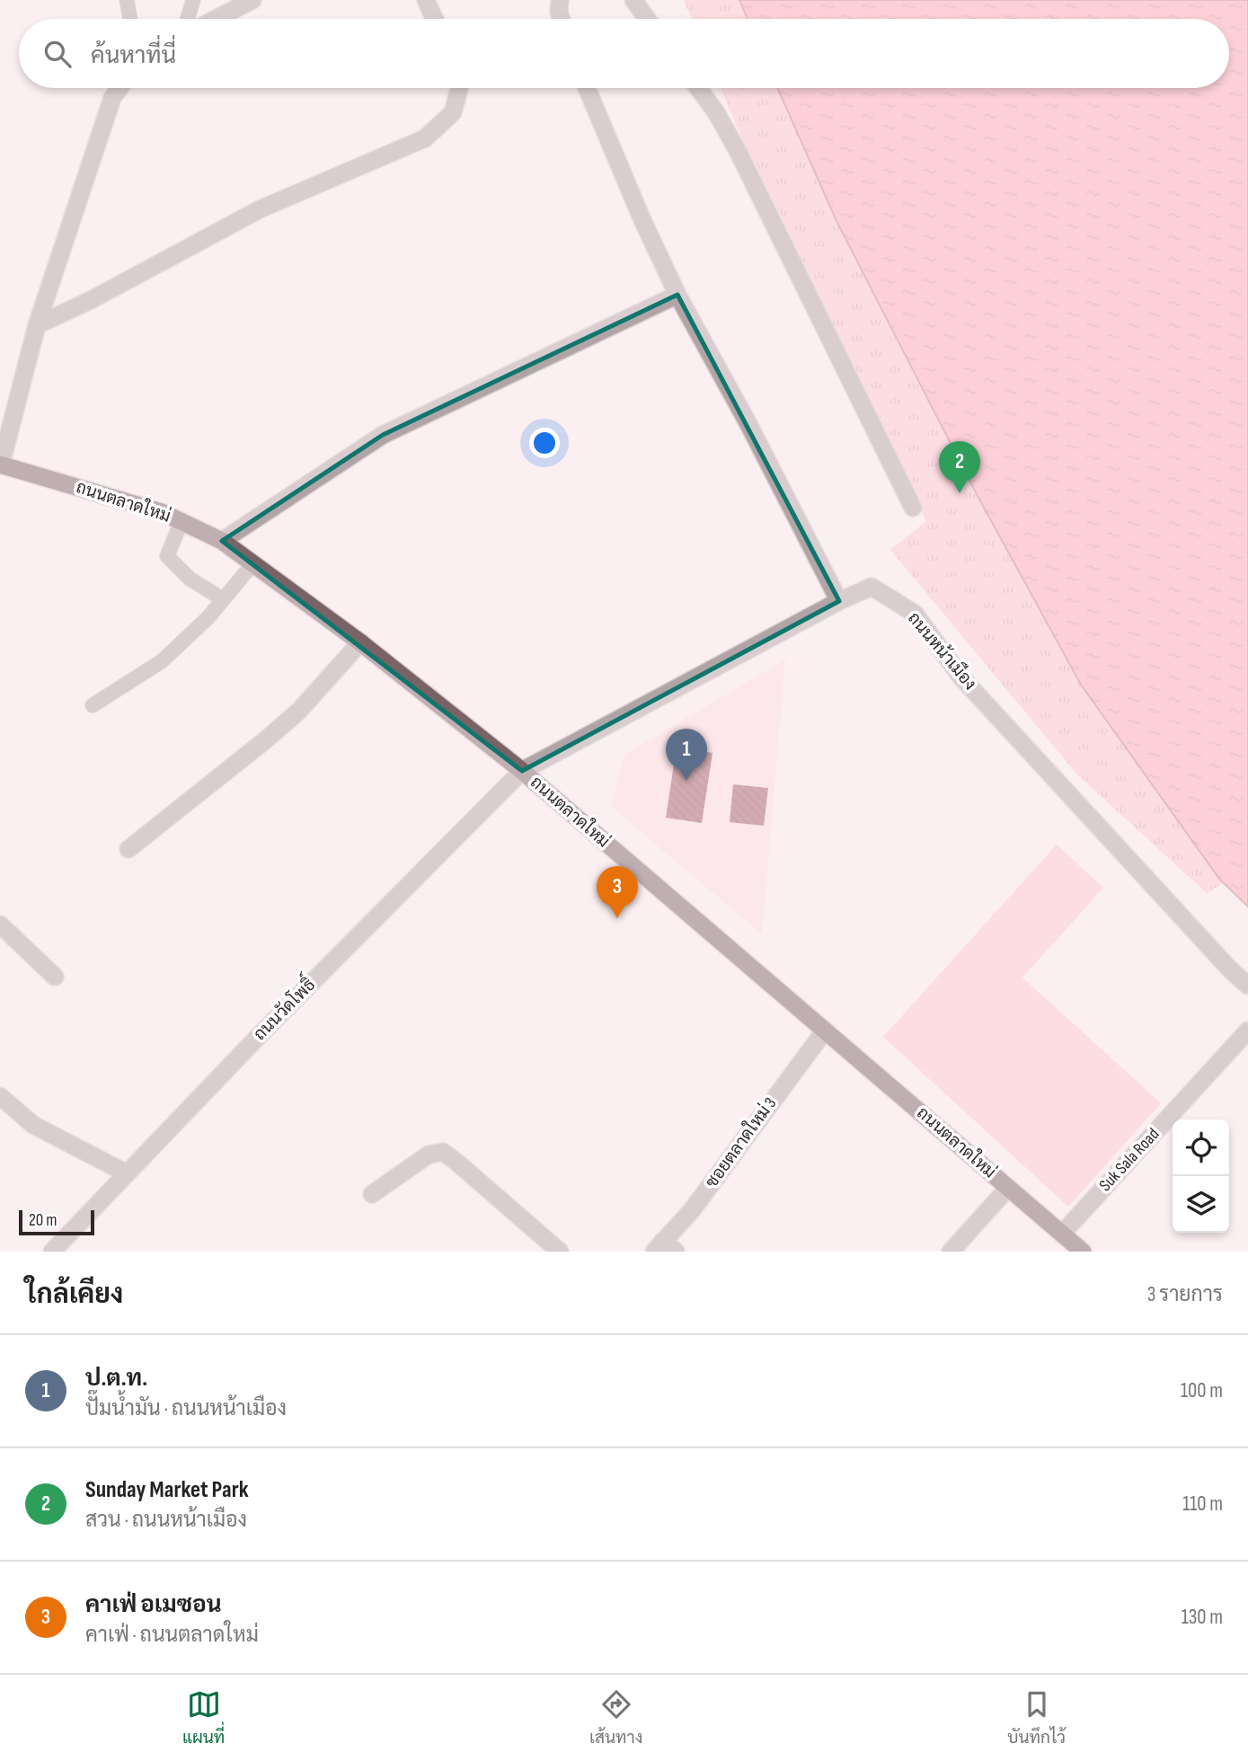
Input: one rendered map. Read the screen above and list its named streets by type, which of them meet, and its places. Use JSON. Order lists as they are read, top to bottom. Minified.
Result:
{"streets":{"main road":["ถนนตลาดใหม่"],"street":["ถนนหน้าเมือง","ถนนวัดโพธิ์","ซอยตลาดใหม่ 3","Suk Sala Road"]},"crossings":[["ถนนตลาดใหม่","ถนนหน้าเมือง"],["ถนนตลาดใหม่","ถนนวัดโพธิ์"],["ถนนตลาดใหม่","ซอยตลาดใหม่ 3"],["ถนนตลาดใหม่","Suk Sala Road"],["ถนนหน้าเมือง","ถนนวัดโพธิ์"]],"scale_bar":"20 m","page":{"search":"ค้นหาที่นี่","pins":["2","1","3"],"scale":"20 m","heading":["ใกล้เคียง","3 รายการ"],"list":[{"mark":"1","name":"ป.ต.ท.","note":"ปั๊มน้ำมัน · ถนนหน้าเมือง","value":"100 m"},{"mark":"2","name":"Sunday Market Park","note":"สวน · ถนนหน้าเมือง","value":"110 m"},{"mark":"3","name":"คาเฟ่ อเมซอน","note":"คาเฟ่ · ถนนตลาดใหม่","value":"130 m"}],"nav":["แผนที่","เส้นทาง","บันทึกไว้"]}}
